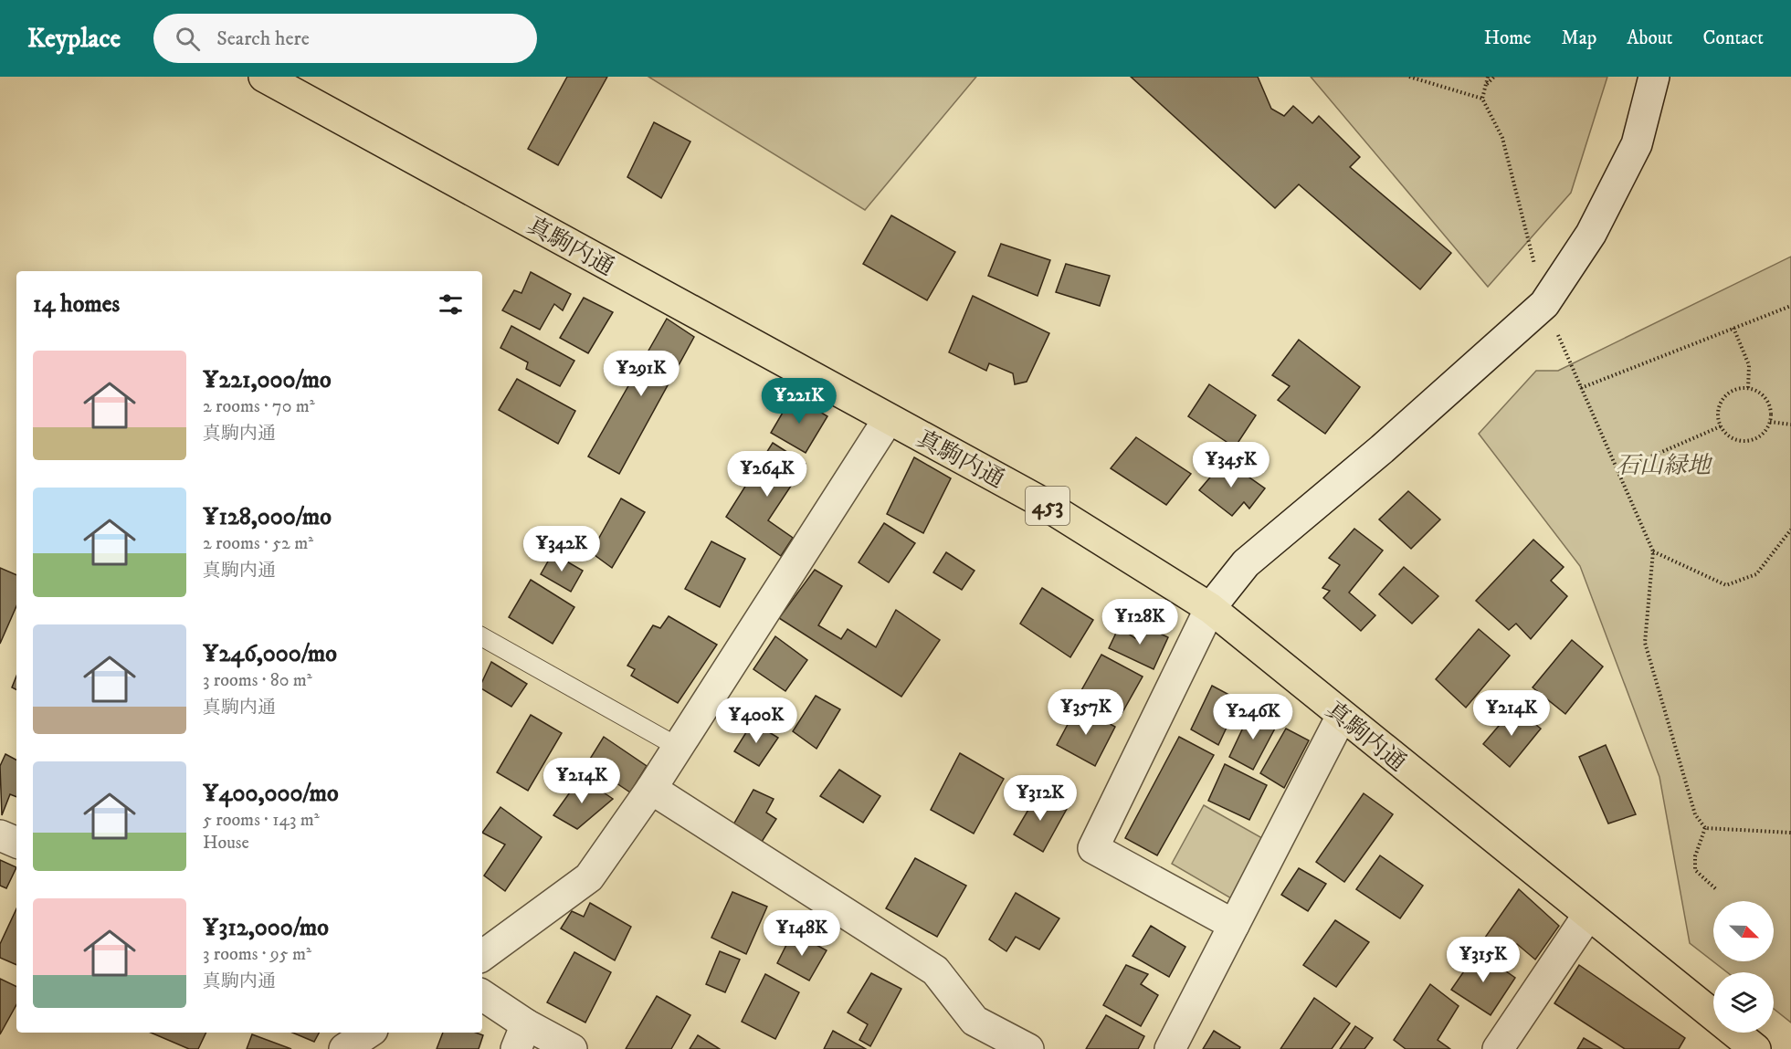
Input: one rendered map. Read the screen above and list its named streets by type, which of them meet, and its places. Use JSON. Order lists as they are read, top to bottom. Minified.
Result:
{"streets":{"highway":["真駒内通","453"]},"parks":["石山緑地"],"north":"bottom right","page":{"header":"Keyplace","search":"Search here","nav":["Home","Map","About","Contact"],"heading":"14 homes","list":[{"name":"¥221,000/mo","note":"2 rooms · 70 m² · 真駒内通"},{"name":"¥128,000/mo","note":"2 rooms · 52 m² · 真駒内通"},{"name":"¥246,000/mo","note":"3 rooms · 80 m² · 真駒内通"},{"name":"¥400,000/mo","note":"5 rooms · 143 m² · House"},{"name":"¥312,000/mo","note":"3 rooms · 95 m² · 真駒内通"}],"price":["¥291K","¥221K","¥345K","¥264K","¥342K","¥128K","¥357K","¥214K","¥246K","¥400K","¥214K","¥312K","¥148K","¥315K"]}}
